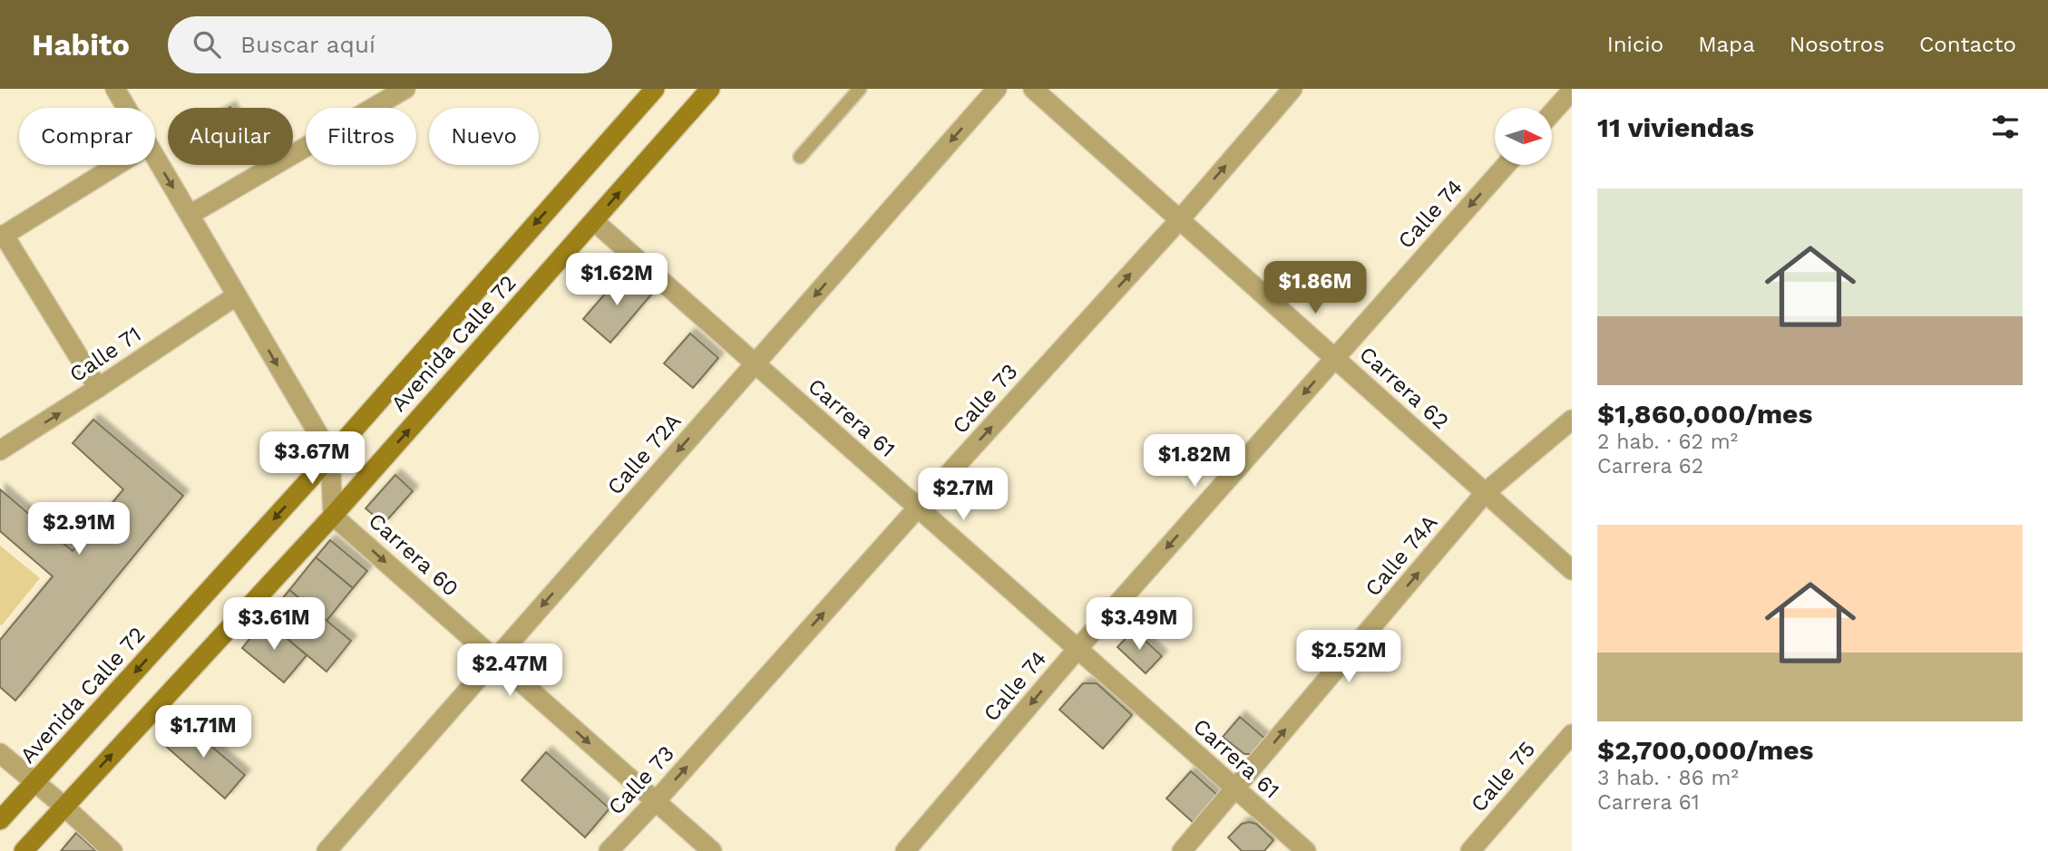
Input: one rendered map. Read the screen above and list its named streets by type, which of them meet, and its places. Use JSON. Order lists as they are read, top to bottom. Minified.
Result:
{"streets":{"main road":["Avenida Calle 72"],"street":["Calle 74","Calle 71","Carrera 62","Calle 73","Carrera 61","Calle 72A","Carrera 60","Calle 74A","Calle 75"]},"crossings":[["Calle 74","Carrera 62"],["Calle 74","Carrera 61"],["Avenida Calle 72","Carrera 61"],["Avenida Calle 72","Carrera 60"],["Calle 71","Carrera 60"],["Carrera 62","Calle 73"],["Carrera 62","Calle 74A"],["Calle 73","Carrera 61"],["Calle 73","Carrera 60"],["Carrera 61","Calle 72A"],["Carrera 61","Calle 74A"],["Calle 72A","Carrera 60"]],"one_way":["Calle 74","Calle 71","Calle 73","Calle 72A","Carrera 60","Calle 74A"],"north":"right","page":{"header":"Habito","search":"Buscar aquí","nav":["Inicio","Mapa","Nosotros","Contacto"],"heading":"11 viviendas","chip":["Comprar","Alquilar","Filtros","Nuevo"],"list":[{"name":"$1,860,000/mes","note":"2 hab. · 62 m² · Carrera 62"},{"name":"$2,700,000/mes","note":"3 hab. · 86 m² · Carrera 61"}],"price":["$1.62M","$1.86M","$3.67M","$1.82M","$2.7M","$2.91M","$3.61M","$3.49M","$2.52M","$2.47M","$1.71M"]}}
